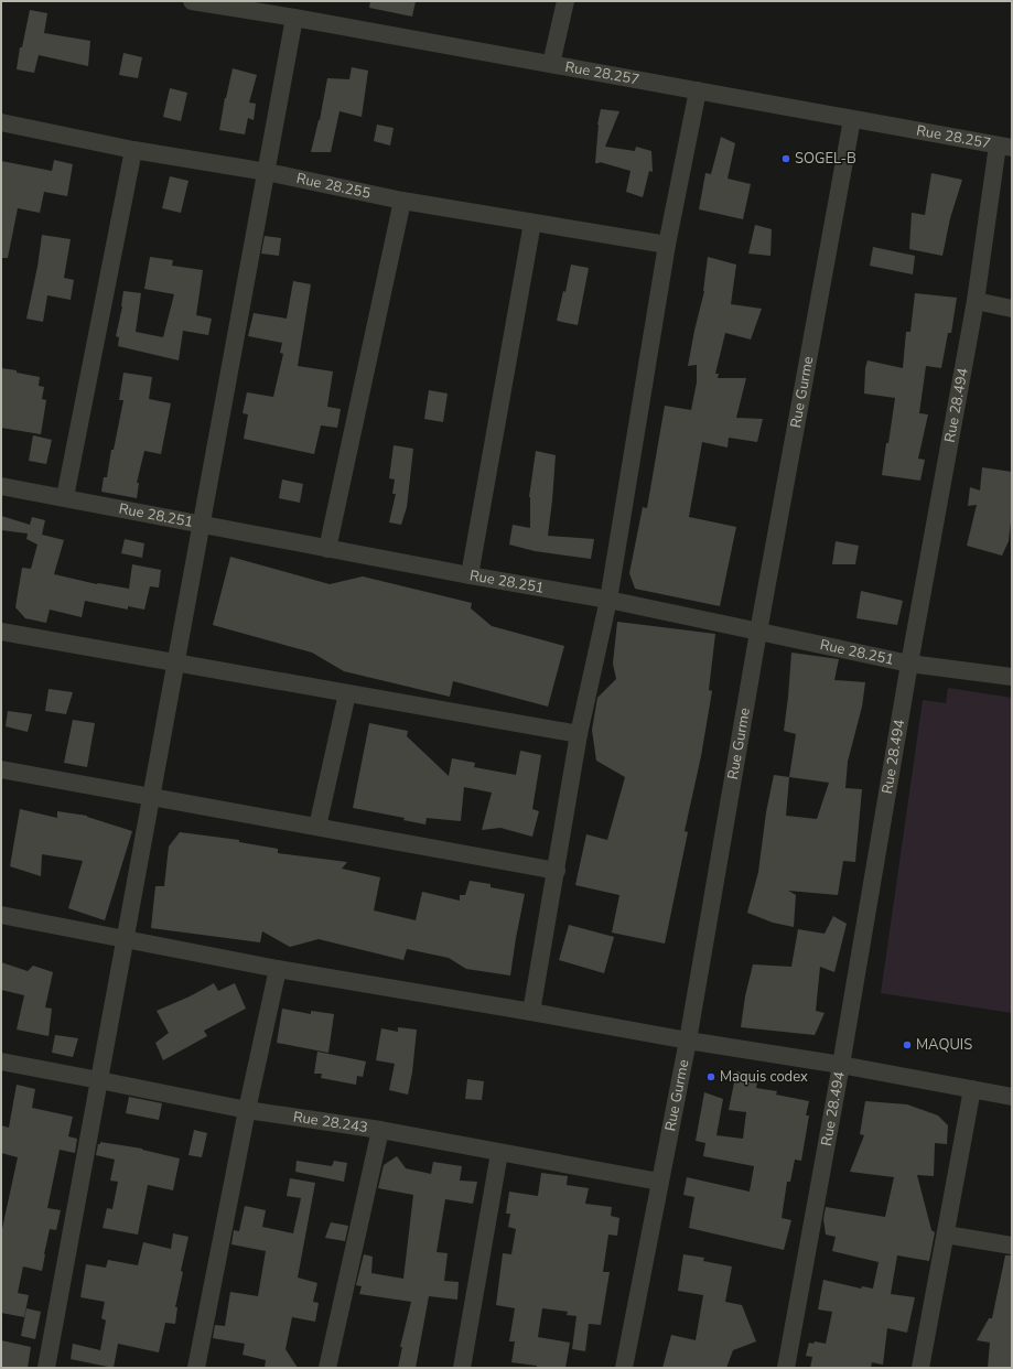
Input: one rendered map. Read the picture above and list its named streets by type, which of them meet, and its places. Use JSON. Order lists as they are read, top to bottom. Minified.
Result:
{"streets":{"street":["Rue 28.257","Rue 28.255","Rue Gurme","Rue 28.494","Rue 28.251","Rue 28.243"]},"crossings":[["Rue 28.257","Rue Gurme"],["Rue 28.257","Rue 28.494"],["Rue Gurme","Rue 28.251"],["Rue Gurme","Rue 28.243"],["Rue 28.494","Rue 28.251"]],"places":["SOGEL-B","MAQUIS","Maquis codex"]}
